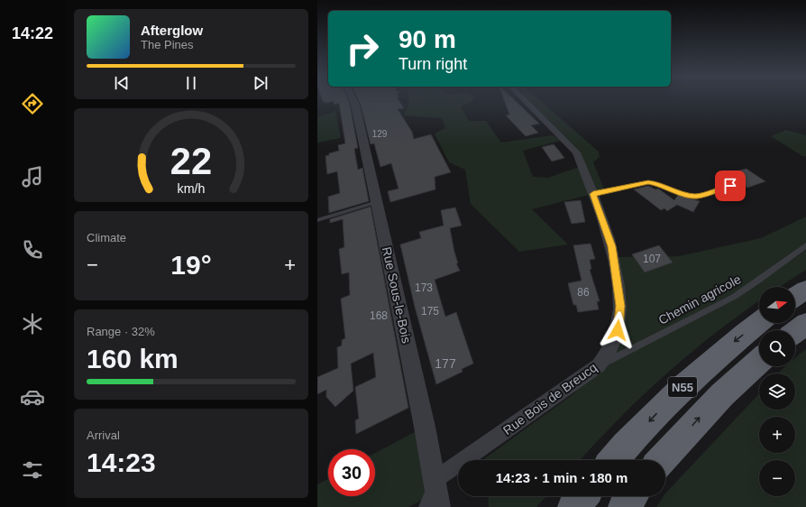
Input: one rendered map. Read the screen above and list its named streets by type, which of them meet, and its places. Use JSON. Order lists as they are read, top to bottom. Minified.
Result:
{"streets":{"highway":["N55"],"street":["Rue Sous-le-Bois","Rue Bois de Breucq"],"lane":["Chemin agricole"]},"crossings":[["Rue Sous-le-Bois","Rue Bois de Breucq"],["Chemin agricole","Rue Bois de Breucq"]],"house_numbers":["129","107","173","86","175","168","177"],"north":"right","page":{"tabs":"14:22","turn":["90 m","Turn right"],"song":["Afterglow","The Pines"],"tile":["Climate",["Range · 32%","160 km"],["Arrival","14:23"]],"heat":["−","19°","+"],"map_buttons":["+","−"],"limit":"30","trip":"14:23 · 1 min · 180 m","gauge":["22","km/h"]}}
